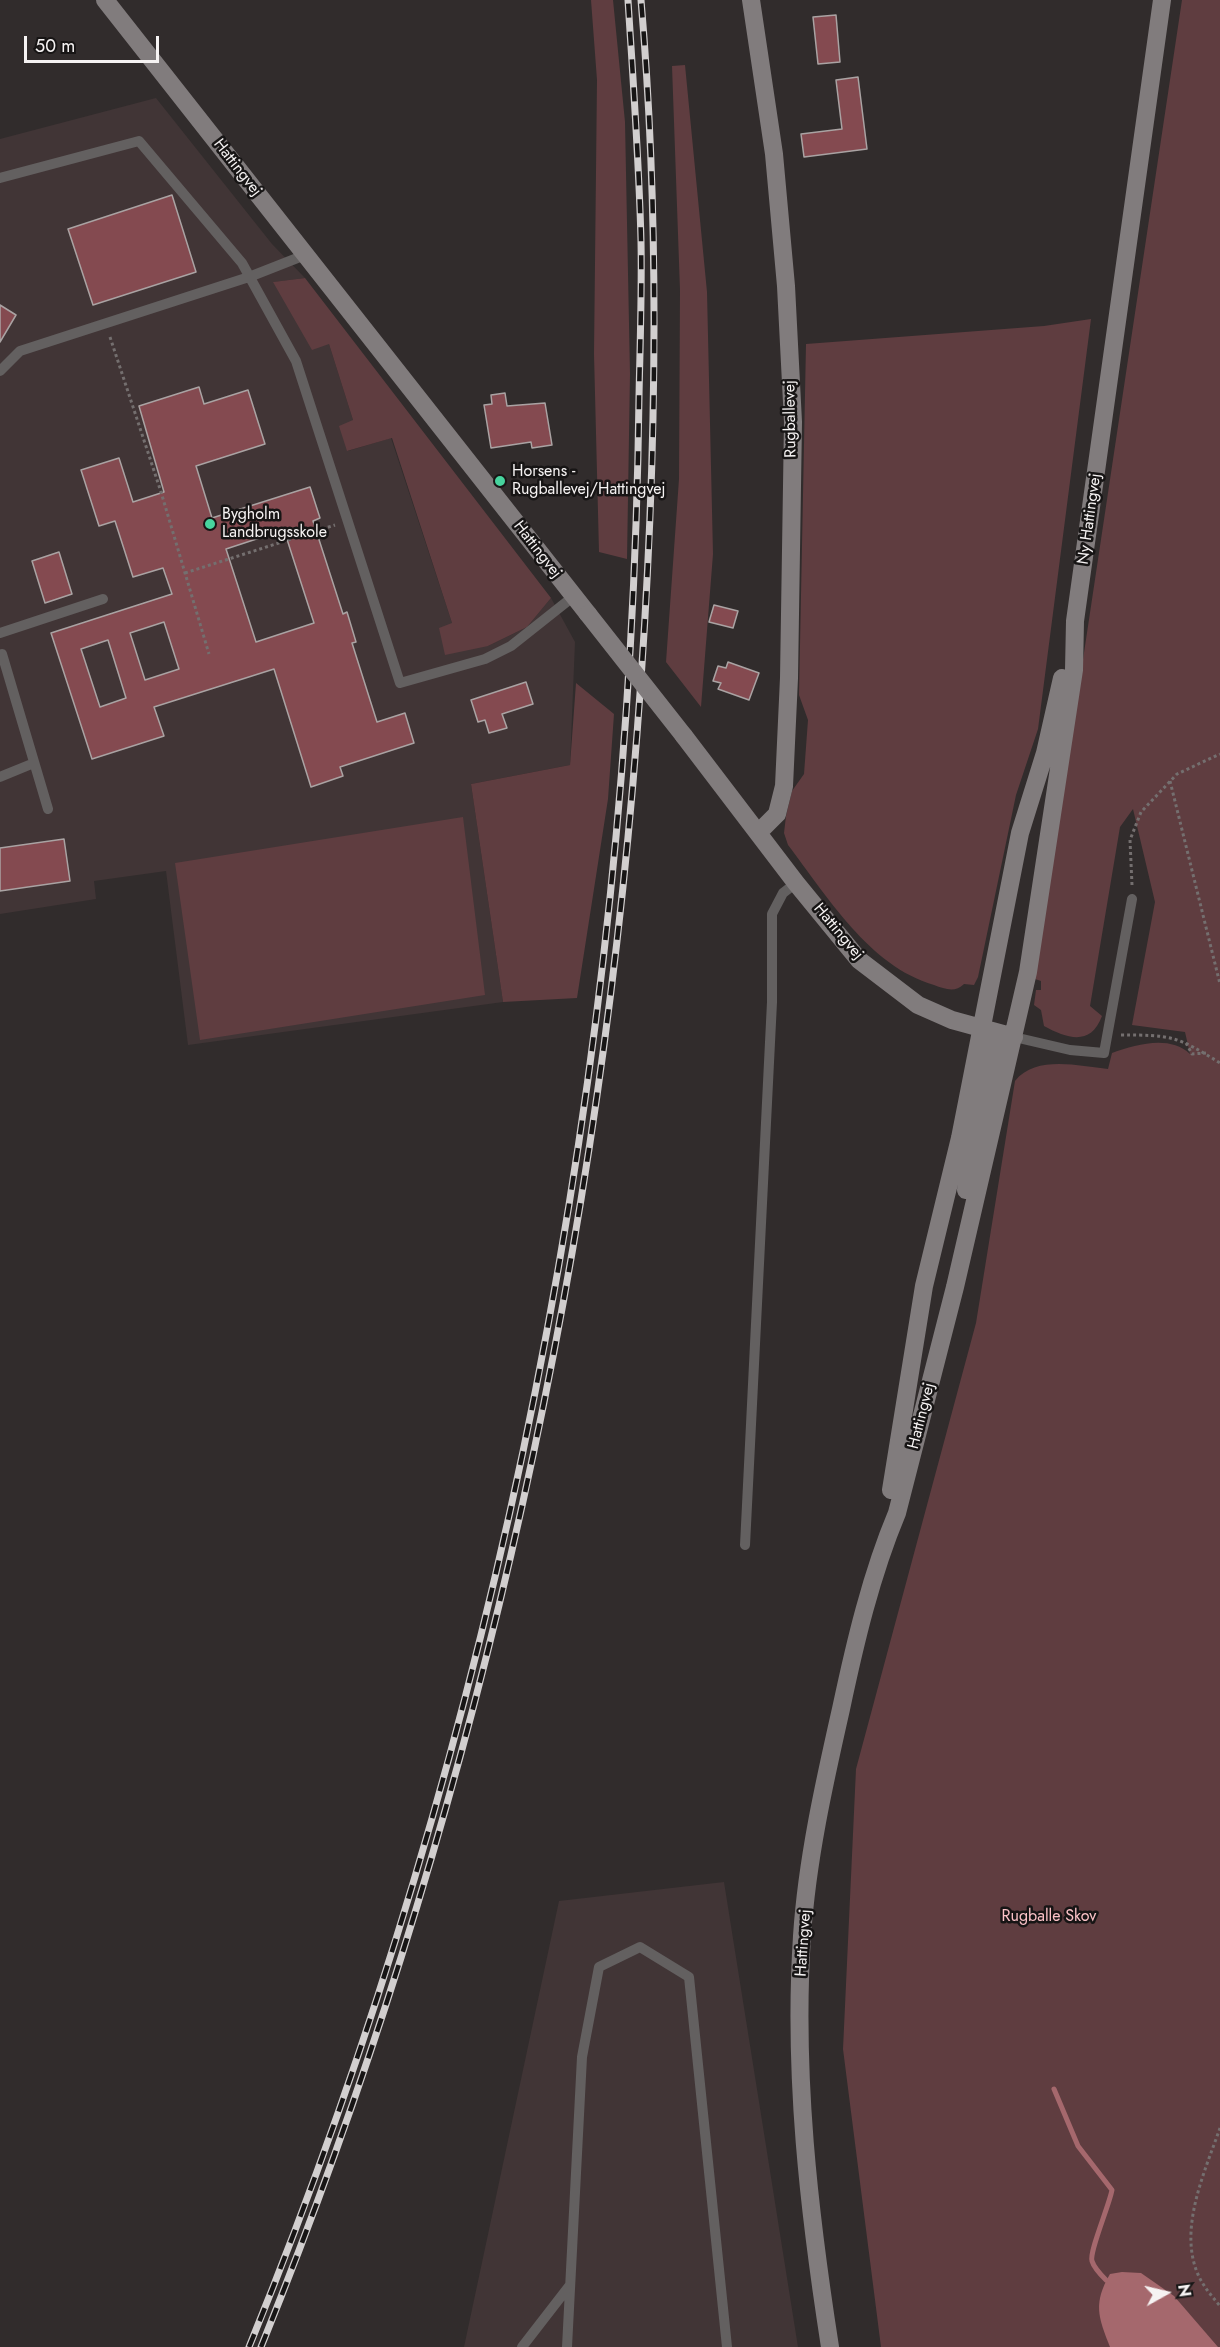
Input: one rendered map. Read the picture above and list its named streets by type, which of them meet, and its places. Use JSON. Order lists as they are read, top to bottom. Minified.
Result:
{"streets":{"street":["Hattingvej","Rugballevej","Ny Hattingvej"]},"crossings":[["Hattingvej","Rugballevej"],["Hattingvej","Ny Hattingvej"]],"parks":["Rugballe Skov"],"places":["Horsens - Rugballevej/Hattingvej","Bygholm Landbrugsskole"],"scale_bar":"50 m","north":"right"}
